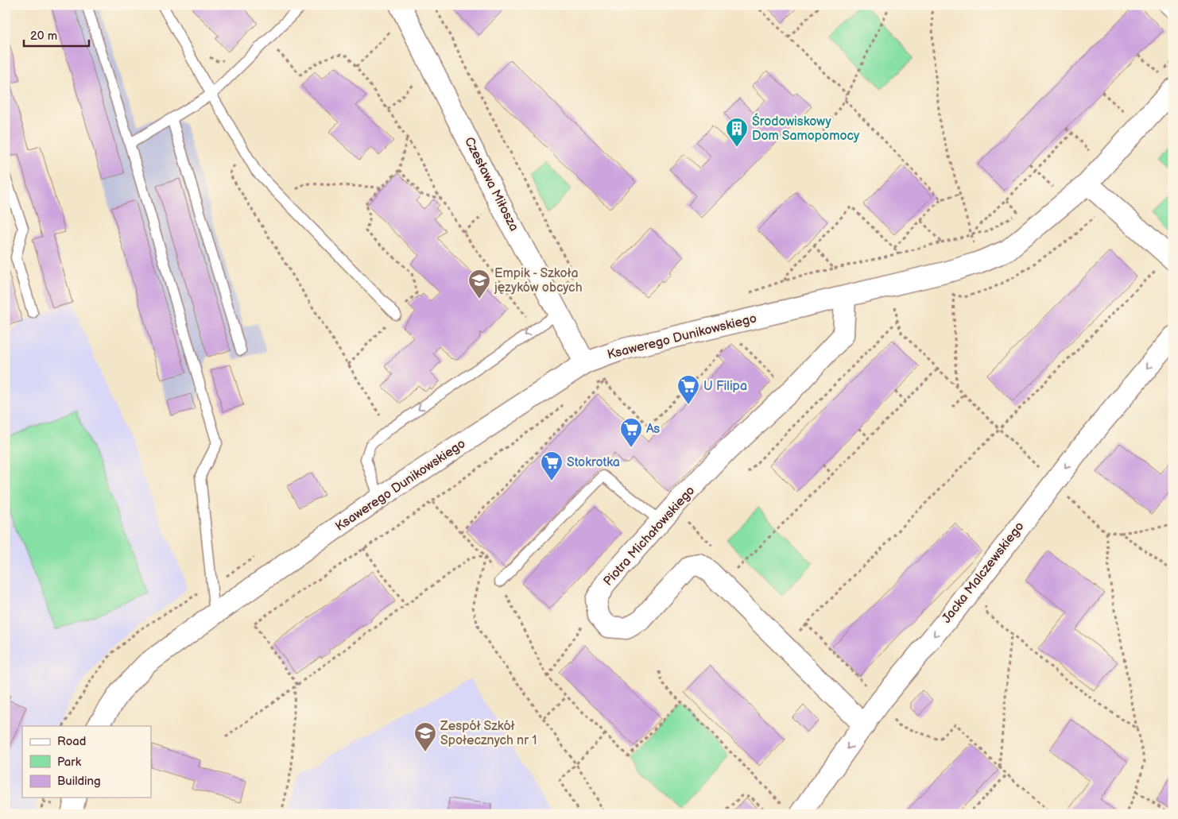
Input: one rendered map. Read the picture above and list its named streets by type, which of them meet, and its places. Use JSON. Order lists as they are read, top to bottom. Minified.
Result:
{"streets":{"street":["Czesława Miłosza","Ksawerego Dunikowskiego","Piotra Michałowskiego","Jacka Malczewskiego"]},"crossings":[["Czesława Miłosza","Ksawerego Dunikowskiego"],["Ksawerego Dunikowskiego","Piotra Michałowskiego"]],"one_way":["Jacka Malczewskiego"],"places":{"building":["Środowiskowy Dom Samopomocy"],"school or university":["Empik - Szkoła języków obcych","Zespół Szkół Społecznych nr 1"],"supermarket":["U Filipa","As","Stokrotka"]},"legend":["Road","Park","Building"],"scale_bar":"20 m"}
